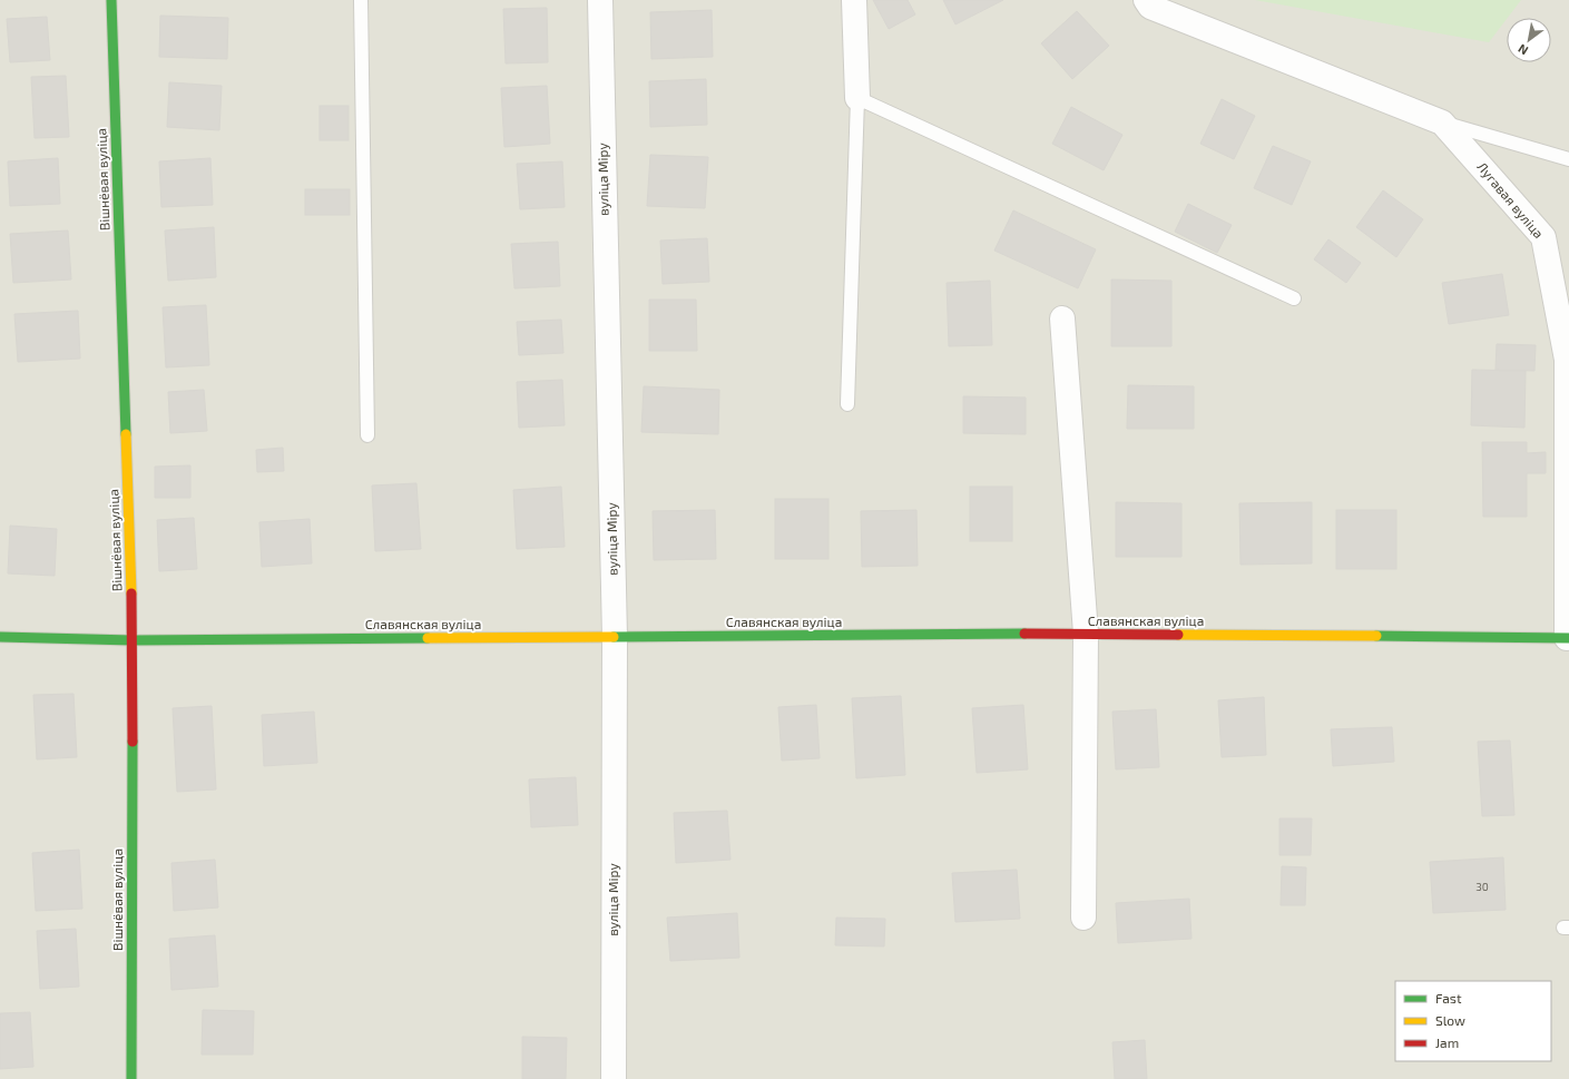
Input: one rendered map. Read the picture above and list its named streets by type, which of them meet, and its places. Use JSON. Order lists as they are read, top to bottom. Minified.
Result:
{"streets":{"street":["Вішнёвая вуліца","вуліца Міру","Лугавая вуліца","Славянская вуліца"]},"crossings":[["Вішнёвая вуліца","Славянская вуліца"],["вуліца Міру","Славянская вуліца"],["Лугавая вуліца","Славянская вуліца"]],"house_numbers":["30"],"legend":["Fast","Slow","Jam"],"north":"bottom left"}
